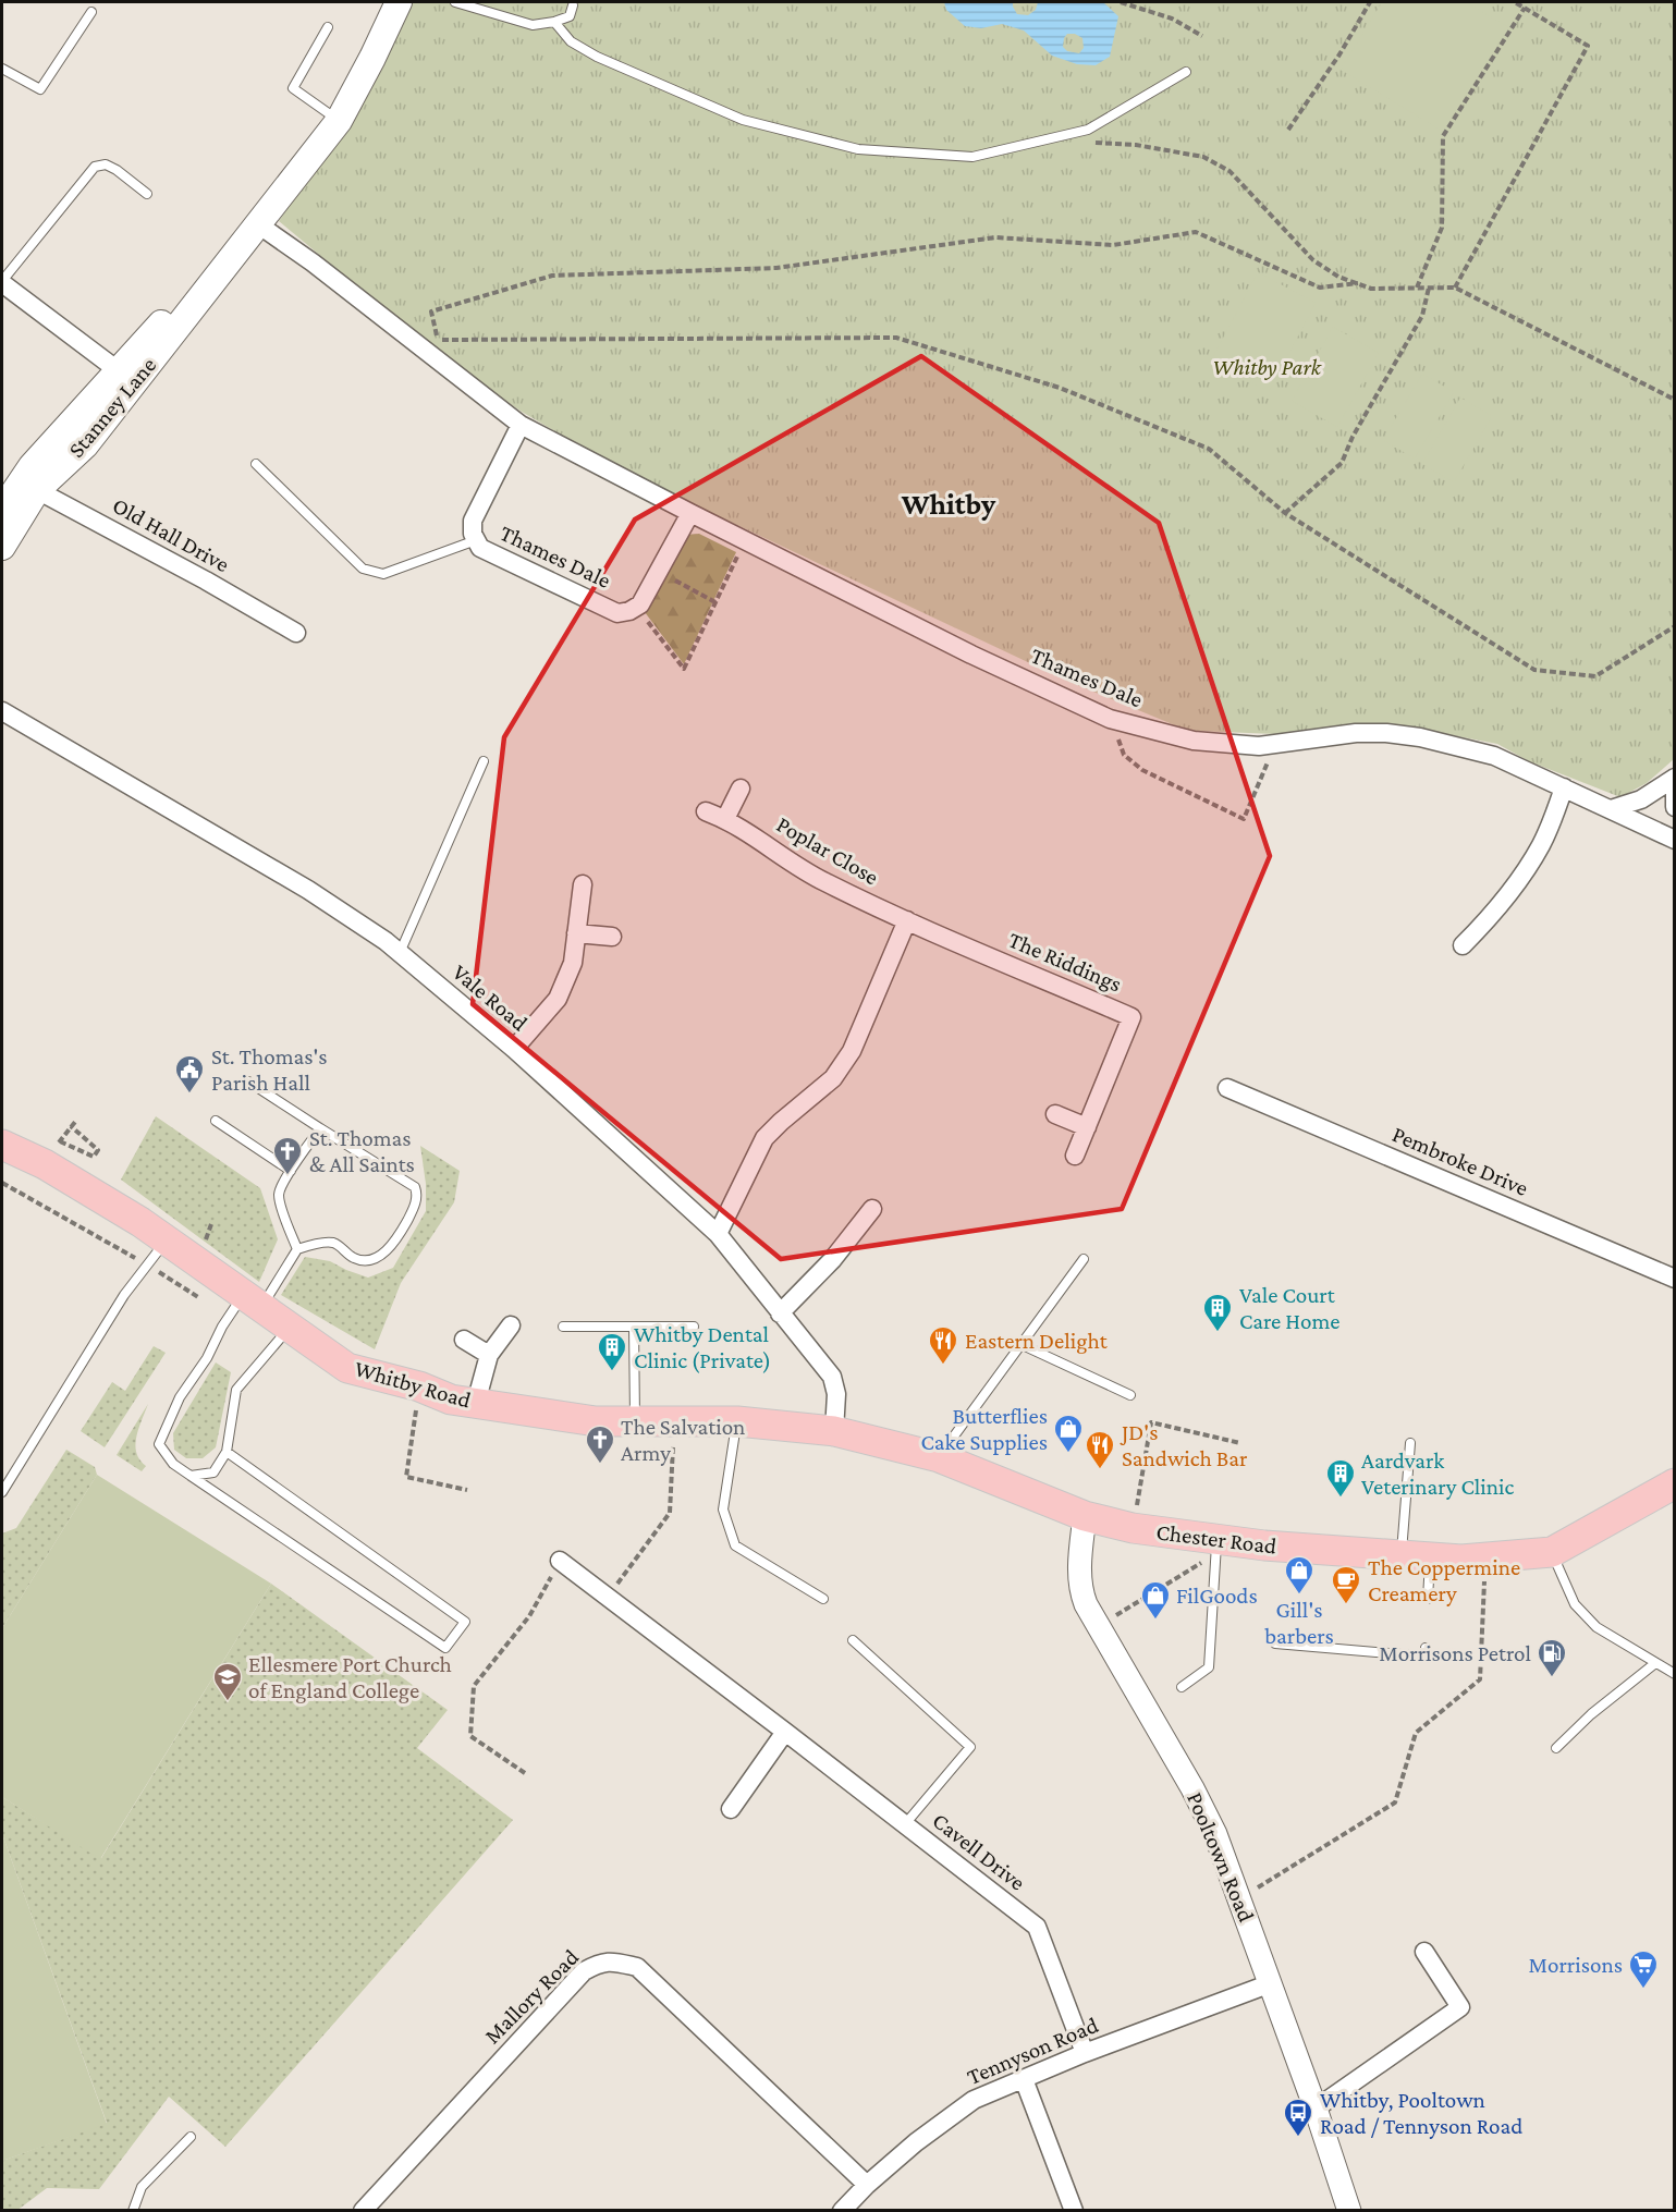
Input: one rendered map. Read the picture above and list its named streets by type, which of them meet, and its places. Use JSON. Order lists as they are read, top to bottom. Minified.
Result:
{"streets":{"main road":["Stanney Lane","Whitby Road","Chester Road"],"street":["Old Hall Drive","Thames Dale","Poplar Close","The Riddings","Vale Road","Pembroke Drive","Cavell Drive","Pooltown Road","Mallory Road","Tennyson Road"]},"crossings":[["Stanney Lane","Old Hall Drive"],["Stanney Lane","Thames Dale"],["Poplar Close","The Riddings"],["Vale Road","Whitby Road"],["Vale Road","Chester Road"],["Whitby Road","Chester Road"],["Chester Road","Pooltown Road"],["Cavell Drive","Tennyson Road"],["Pooltown Road","Tennyson Road"],["Mallory Road","Tennyson Road"]],"districts":["Whitby"],"parks":["Whitby Park"],"places":{"public building":["St. Thomas's Parish Hall"],"church":["St. Thomas & All Saints","The Salvation Army"],"building":["Vale Court Care Home","Whitby Dental Clinic (Private)","Aardvark Veterinary Clinic"],"restaurant":["Eastern Delight","JD's Sandwich Bar"],"shop":["Butterflies Cake Supplies","Gill's barbers","FilGoods"],"cafe":["The Coppermine Creamery"],"fuel station":["Morrisons Petrol"],"school or university":["Ellesmere Port Church of England College"],"supermarket":["Morrisons"],"bus stop":["Whitby, Pooltown Road / Tennyson Road"]}}
